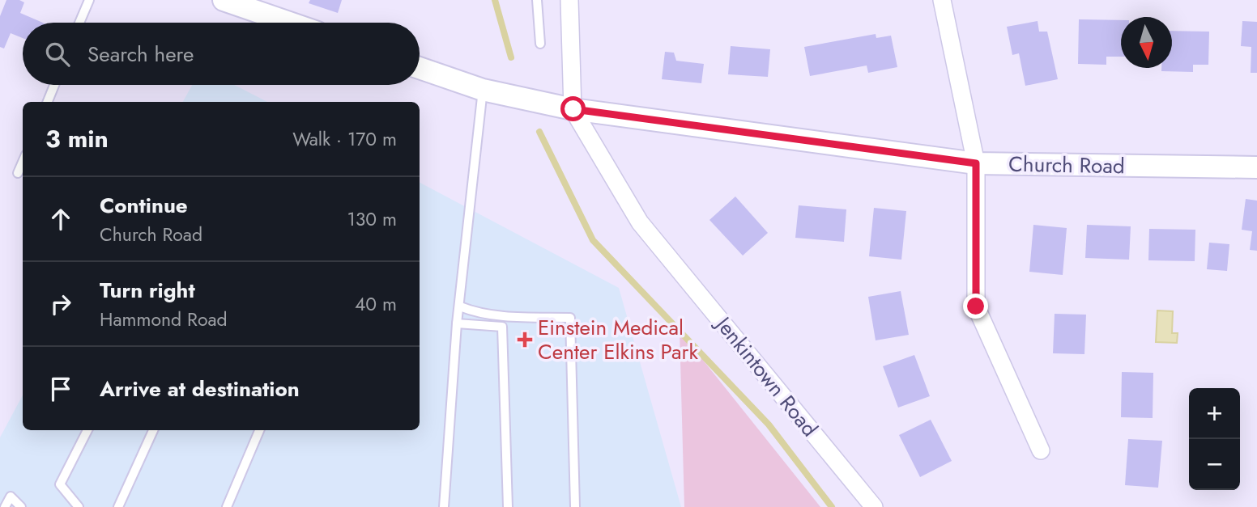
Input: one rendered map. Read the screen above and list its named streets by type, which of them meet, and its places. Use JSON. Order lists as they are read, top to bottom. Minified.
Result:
{"streets":{"street":["Church Road","Jenkintown Road"]},"crossings":[["Church Road","Jenkintown Road"]],"places":{"health":["Einstein Medical Center Elkins Park"]},"north":"bottom","page":{"search":"Search here","heading":["3 min","Walk · 170 m"],"list":[["Continue","Church Road","130 m"],["Turn right","Hammond Road","40 m"],"Arrive at destination"],"map_buttons":["+","−"]}}
